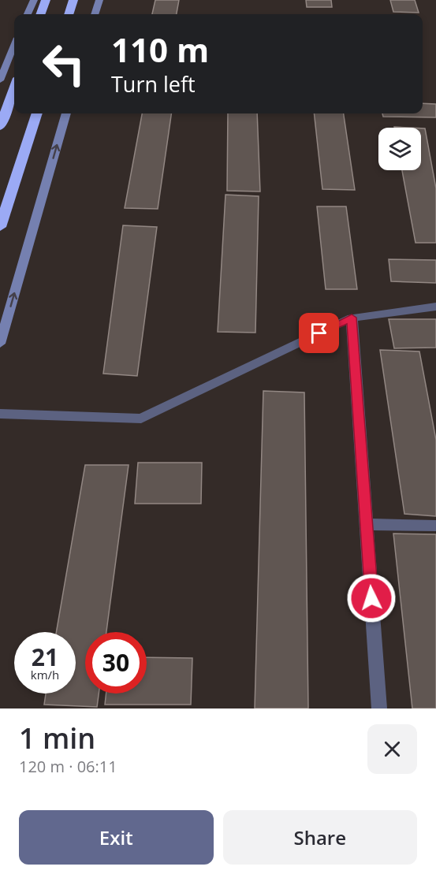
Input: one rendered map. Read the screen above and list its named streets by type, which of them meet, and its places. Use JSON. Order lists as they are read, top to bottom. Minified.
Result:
{"page":{"turn":["110 m","Turn left"],"speed":"21 km/h","limit":"30","heading":["1 min","120 m · 06:11"],"buttons":["Exit","Share"]}}
